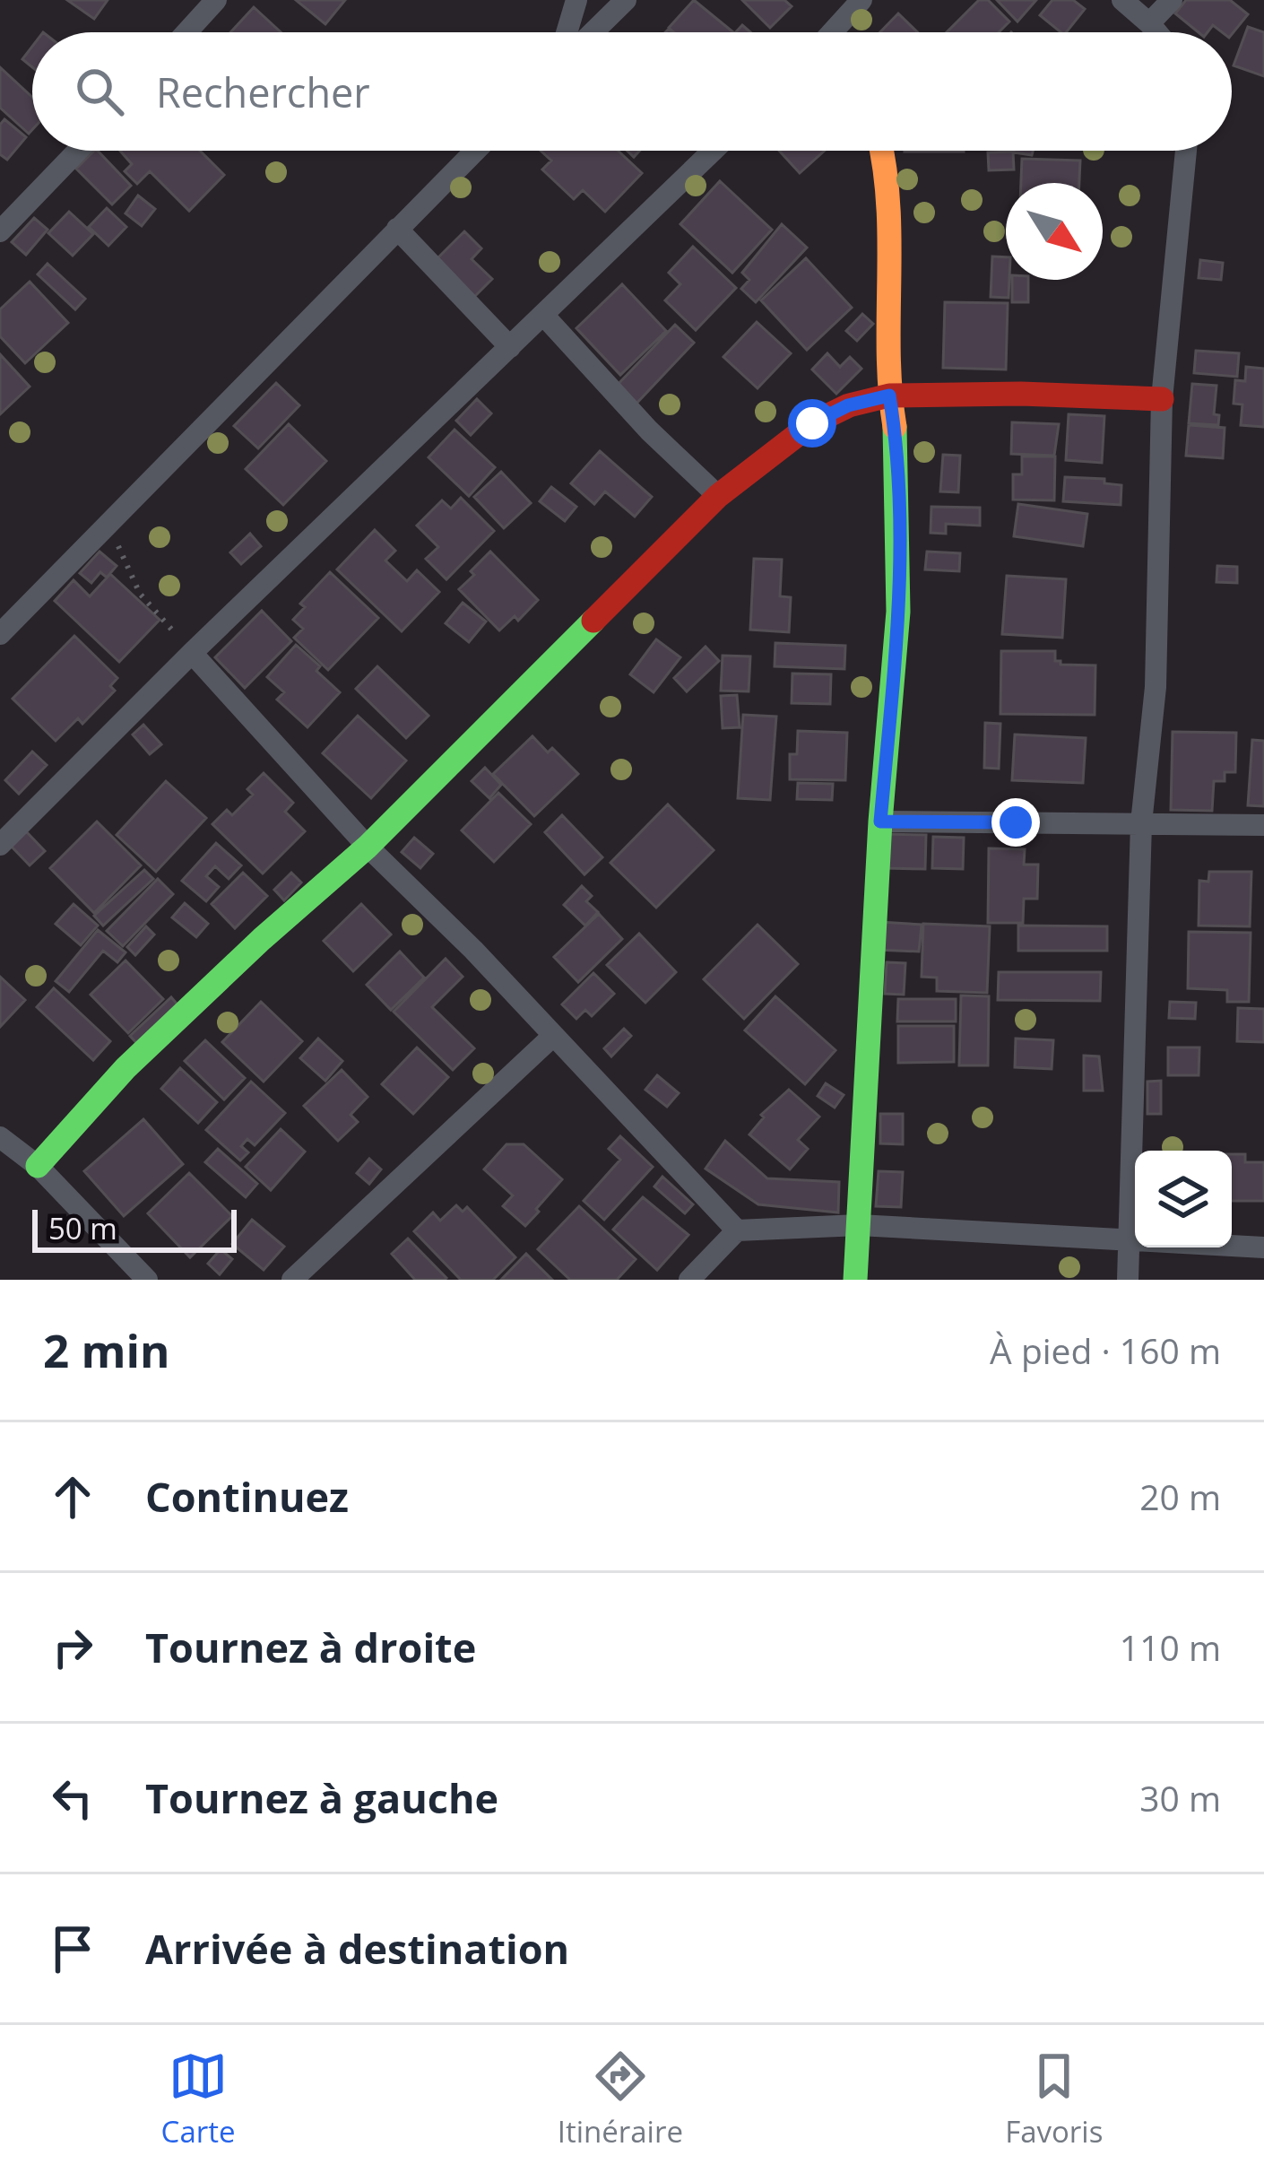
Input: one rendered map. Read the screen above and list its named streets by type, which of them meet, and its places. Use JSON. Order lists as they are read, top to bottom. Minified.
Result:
{"scale_bar":"50 m","north":"bottom right","page":{"search":"Rechercher","scale":"50 m","heading":["2 min","À pied · 160 m"],"list":[["Continuez","20 m"],["Tournez à droite","110 m"],["Tournez à gauche","30 m"],"Arrivée à destination"],"nav":["Carte","Itinéraire","Favoris"]}}
